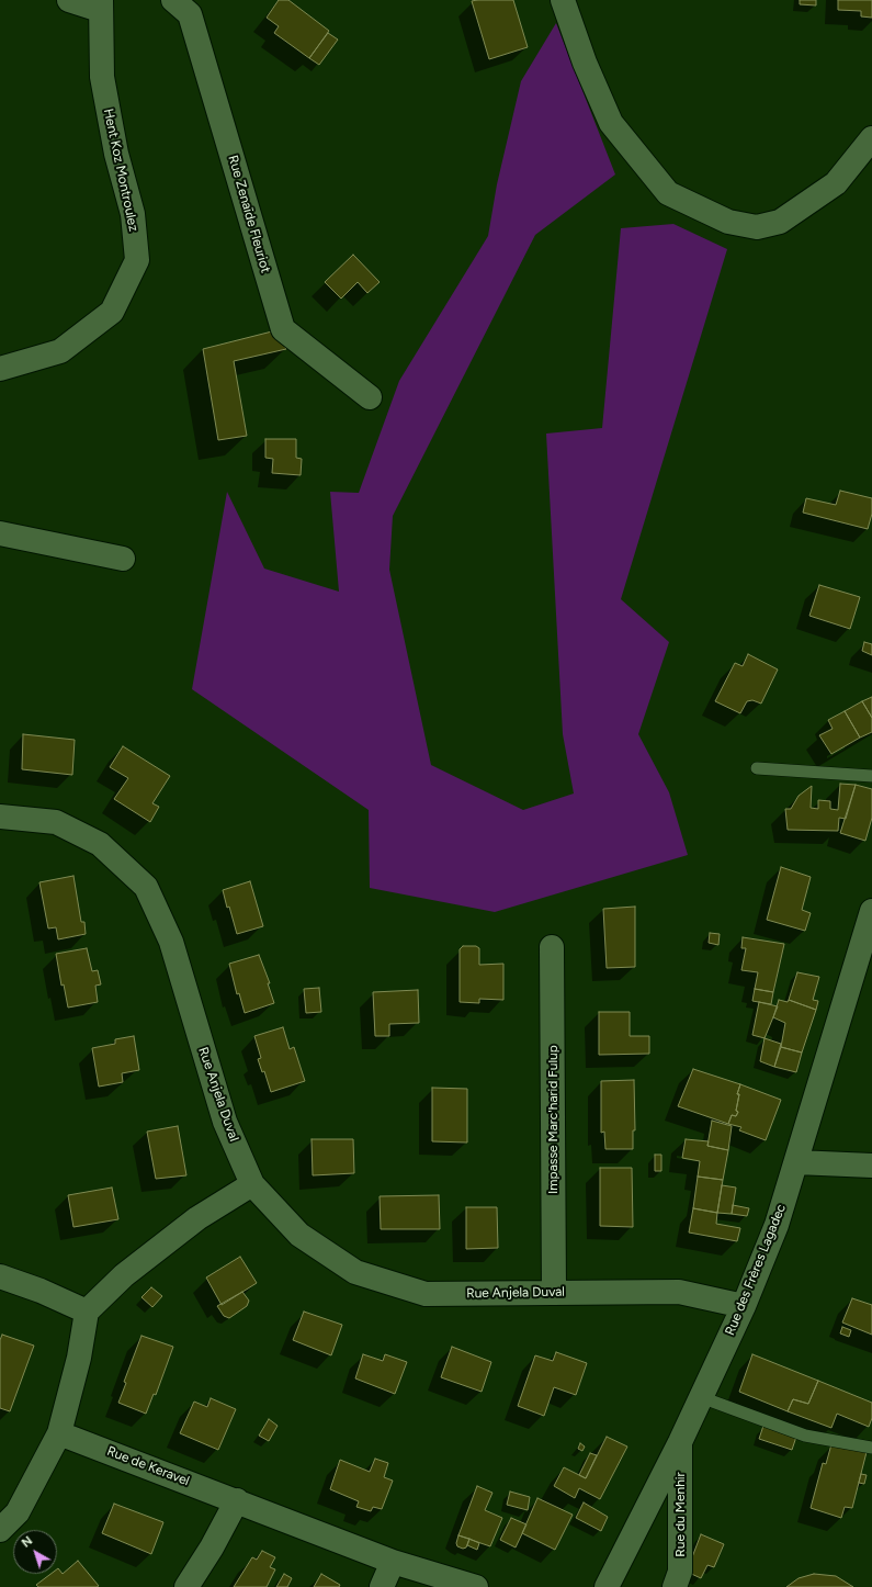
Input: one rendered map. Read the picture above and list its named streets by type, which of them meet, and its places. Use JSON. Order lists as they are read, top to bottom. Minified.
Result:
{"streets":{"street":["Hent Koz Montroulez","Rue Zenaïde Fleuriot","Rue Anjela Duval","Impasse Marc'harid Fulup","Rue des Frères Lagadec","Rue de Keravel","Rue du Menhir"]},"crossings":[["Rue Anjela Duval","Impasse Marc'harid Fulup"],["Rue Anjela Duval","Rue des Frères Lagadec"],["Rue des Frères Lagadec","Rue du Menhir"]],"north":"top left"}
